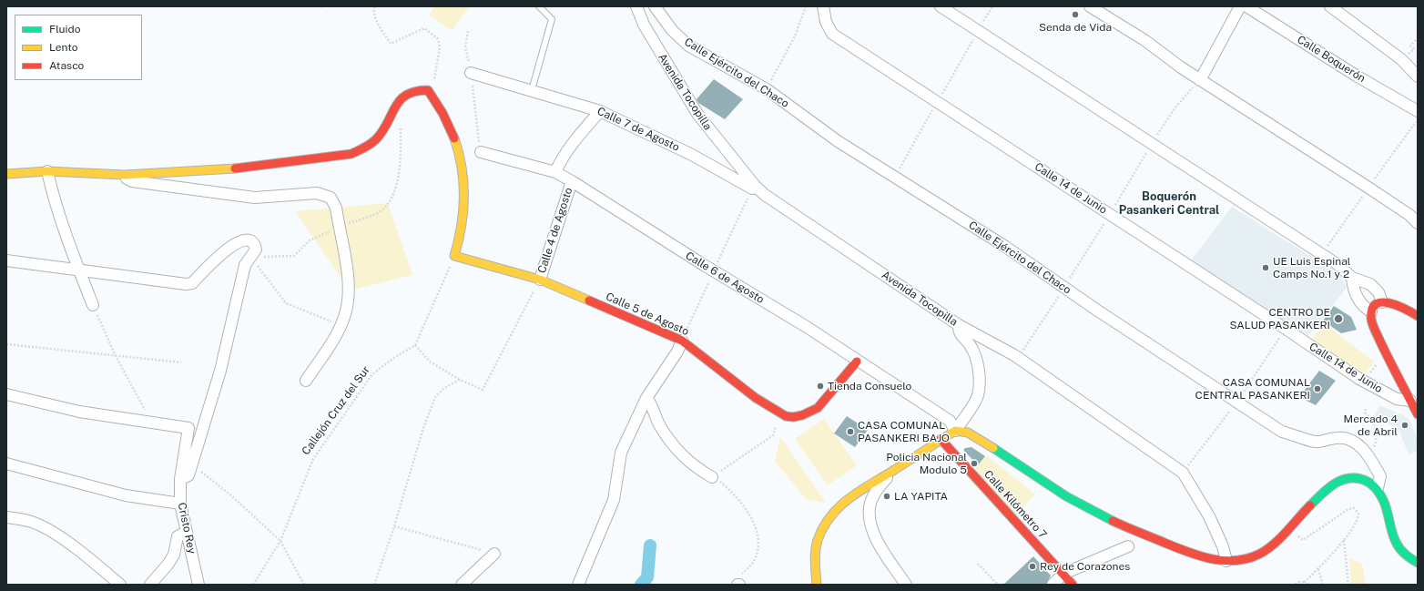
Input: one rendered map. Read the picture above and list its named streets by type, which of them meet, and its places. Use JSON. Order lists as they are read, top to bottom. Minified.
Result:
{"streets":{"street":["Calle Boquerón","Calle Ejército del Chaco","Avenida Tocopilla","Calle 7 de Agosto","Calle 14 de Junio","Calle 4 de Agosto","Calle 6 de Agosto","Calle 5 de Agosto","Calle Kilómetro 7","Cristo Rey"],"path":["Callejón Cruz del Sur"]},"crossings":[["Avenida Tocopilla","Calle 7 de Agosto"],["Calle 4 de Agosto","Calle 6 de Agosto"],["Calle 4 de Agosto","Calle 5 de Agosto"],["Calle 6 de Agosto","Calle 5 de Agosto"]],"districts":["Boquerón Pasankeri Central"],"places":["Senda de Vida","UE Luis Espinal Camps No.1 y 2","CENTRO DE SALUD PASANKERI","Tienda Consuelo","CASA COMUNAL CENTRAL PASANKERI","Mercado 4 de Abril","CASA COMUNAL PASANKERI BAJO","Policia Nacional Modulo 5","LA YAPITA","Rey de Corazones"],"legend":["Fluido","Lento","Atasco"]}
